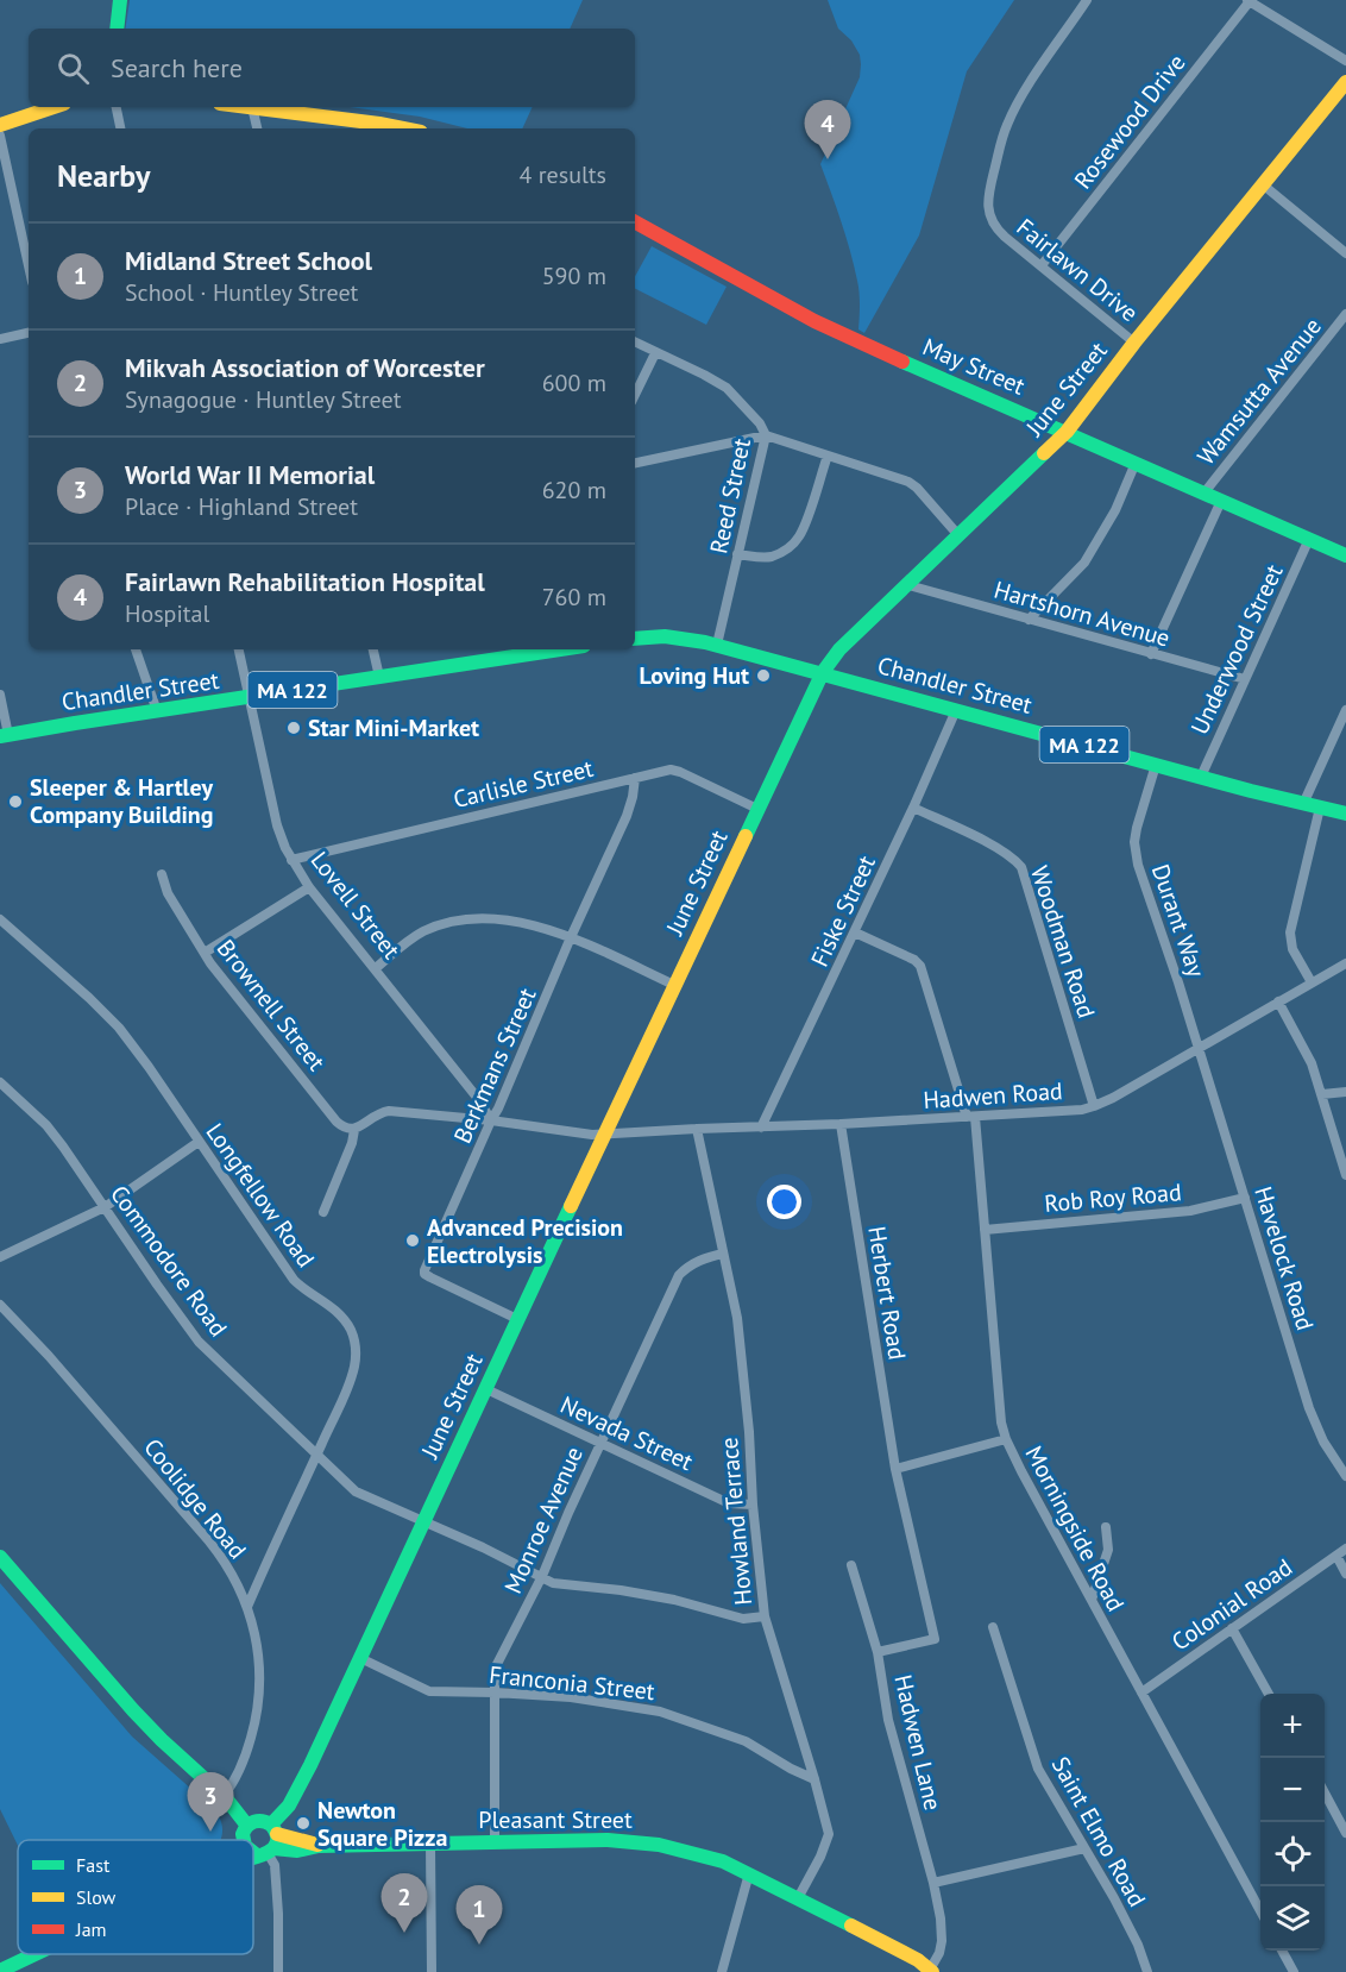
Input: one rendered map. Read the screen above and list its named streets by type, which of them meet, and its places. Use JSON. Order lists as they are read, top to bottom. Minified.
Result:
{"streets":{"street":["Rosewood Drive","Fairlawn Drive","May Street","June Street","Wamsutta Avenue","Reed Street","Hartshorn Avenue","Underwood Street","Chandler Street","MA 122","Carlisle Street","Lovell Street","Fiske Street","Durant Way","Woodman Road","Brownell Street","Berkmans Street","Hadwen Road","Longfellow Road","Rob Roy Road","Havelock Road","Commodore Road","Herbert Road","Nevada Street","Coolidge Road","Monroe Avenue","Howland Terrace","Morningside Road","Colonial Road","Franconia Street","Hadwen Lane","Pleasant Street","Saint Elmo Road"]},"crossings":[["Rosewood Drive","Fairlawn Drive"],["Fairlawn Drive","June Street"],["May Street","June Street"],["May Street","Wamsutta Avenue"],["May Street","Underwood Street"],["June Street","Hartshorn Avenue"],["June Street","Chandler Street"],["June Street","Carlisle Street"],["June Street","Berkmans Street"],["June Street","Hadwen Road"],["June Street","Commodore Road"],["June Street","Nevada Street"],["June Street","Franconia Street"],["June Street","Pleasant Street"],["Reed Street","Chandler Street"],["Hartshorn Avenue","Underwood Street"],["Underwood Street","Chandler Street"],["Chandler Street","Lovell Street"],["Chandler Street","Fiske Street"],["Chandler Street","Durant Way"],["Carlisle Street","Lovell Street"],["Carlisle Street","Berkmans Street"],["Lovell Street","Berkmans Street"],["Fiske Street","Woodman Road"],["Fiske Street","Hadwen Road"],["Fiske Street","Morningside Road"],["Durant Way","Hadwen Road"],["Durant Way","Havelock Road"],["Woodman Road","Hadwen Road"],["Hadwen Road","Havelock Road"],["Hadwen Road","Herbert Road"],["Hadwen Road","Howland Terrace"],["Hadwen Road","Morningside Road"],["Longfellow Road","Commodore Road"],["Longfellow Road","Coolidge Road"],["Rob Roy Road","Havelock Road"],["Rob Roy Road","Morningside Road"],["Commodore Road","Monroe Avenue"],["Commodore Road","Howland Terrace"],["Herbert Road","Hadwen Lane"],["Nevada Street","Monroe Avenue"],["Nevada Street","Howland Terrace"],["Monroe Avenue","Howland Terrace"],["Monroe Avenue","Franconia Street"],["Monroe Avenue","Pleasant Street"],["Howland Terrace","Franconia Street"],["Howland Terrace","Pleasant Street"],["Morningside Road","Colonial Road"],["Hadwen Lane","Pleasant Street"]],"places":["Loving Hut","Star Mini-Market","Sleeper & Hartley Company Building","Advanced Precision Electrolysis","Newton Square Pizza"],"legend":["Fast","Slow","Jam"],"page":{"search":"Search here","pins":["4","3","2","1"],"heading":["Nearby","4 results"],"list":[{"mark":"1","name":"Midland Street School","note":"School · Huntley Street","value":"590 m"},{"mark":"2","name":"Mikvah Association of Worcester","note":"Synagogue · Huntley Street","value":"600 m"},{"mark":"3","name":"World War II Memorial","note":"Place · Highland Street","value":"620 m"},{"mark":"4","name":"Fairlawn Rehabilitation Hospital","note":"Hospital","value":"760 m"}],"map_buttons":["+","−"]}}
